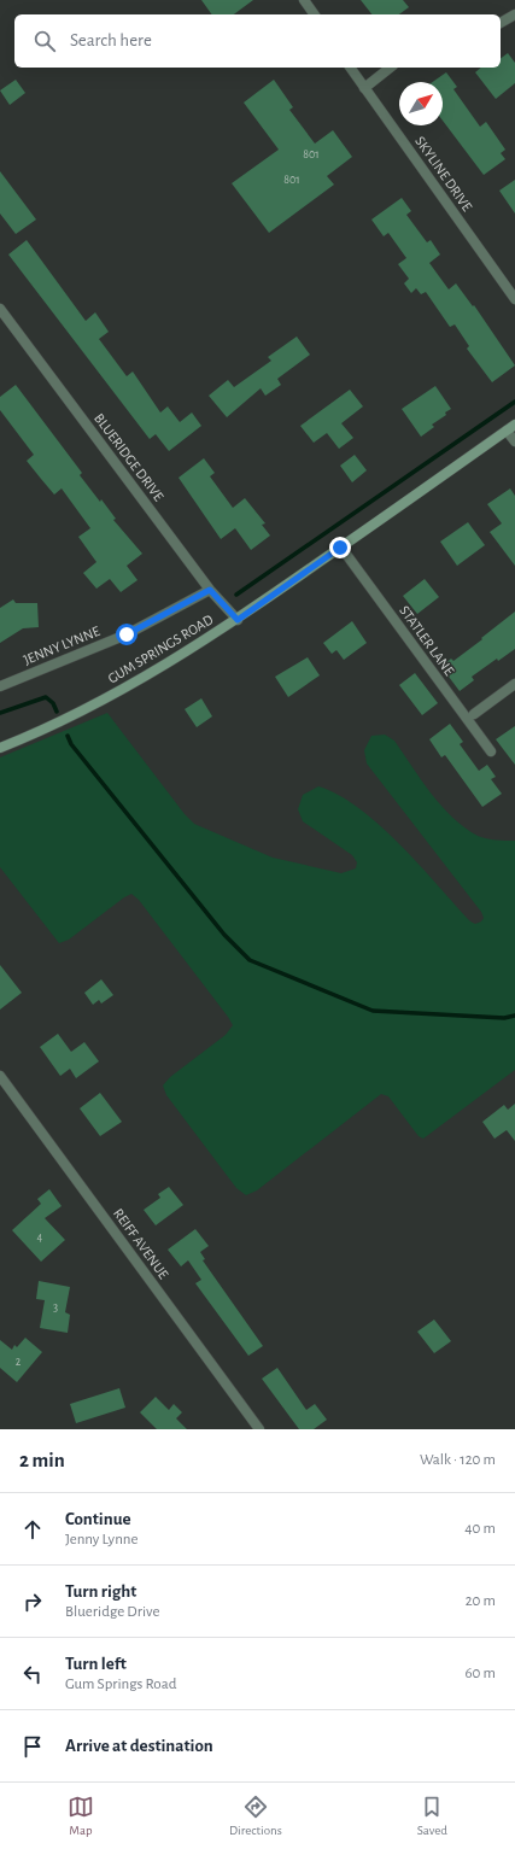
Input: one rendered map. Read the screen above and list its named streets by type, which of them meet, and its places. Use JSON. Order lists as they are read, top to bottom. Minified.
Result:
{"streets":{"main road":["GUM SPRINGS ROAD"],"street":["SKYLINE DRIVE","BLUERIDGE DRIVE","STATLER LANE","JENNY LYNNE","REIFF AVENUE"]},"crossings":[["BLUERIDGE DRIVE","JENNY LYNNE"],["BLUERIDGE DRIVE","GUM SPRINGS ROAD"],["STATLER LANE","GUM SPRINGS ROAD"]],"house_numbers":["801","801","4","3","2"],"north":"top right","page":{"search":"Search here","heading":["2 min","Walk · 120 m"],"list":[["Continue","Jenny Lynne","40 m"],["Turn right","Blueridge Drive","20 m"],["Turn left","Gum Springs Road","60 m"],"Arrive at destination"],"nav":["Map","Directions","Saved"]}}
